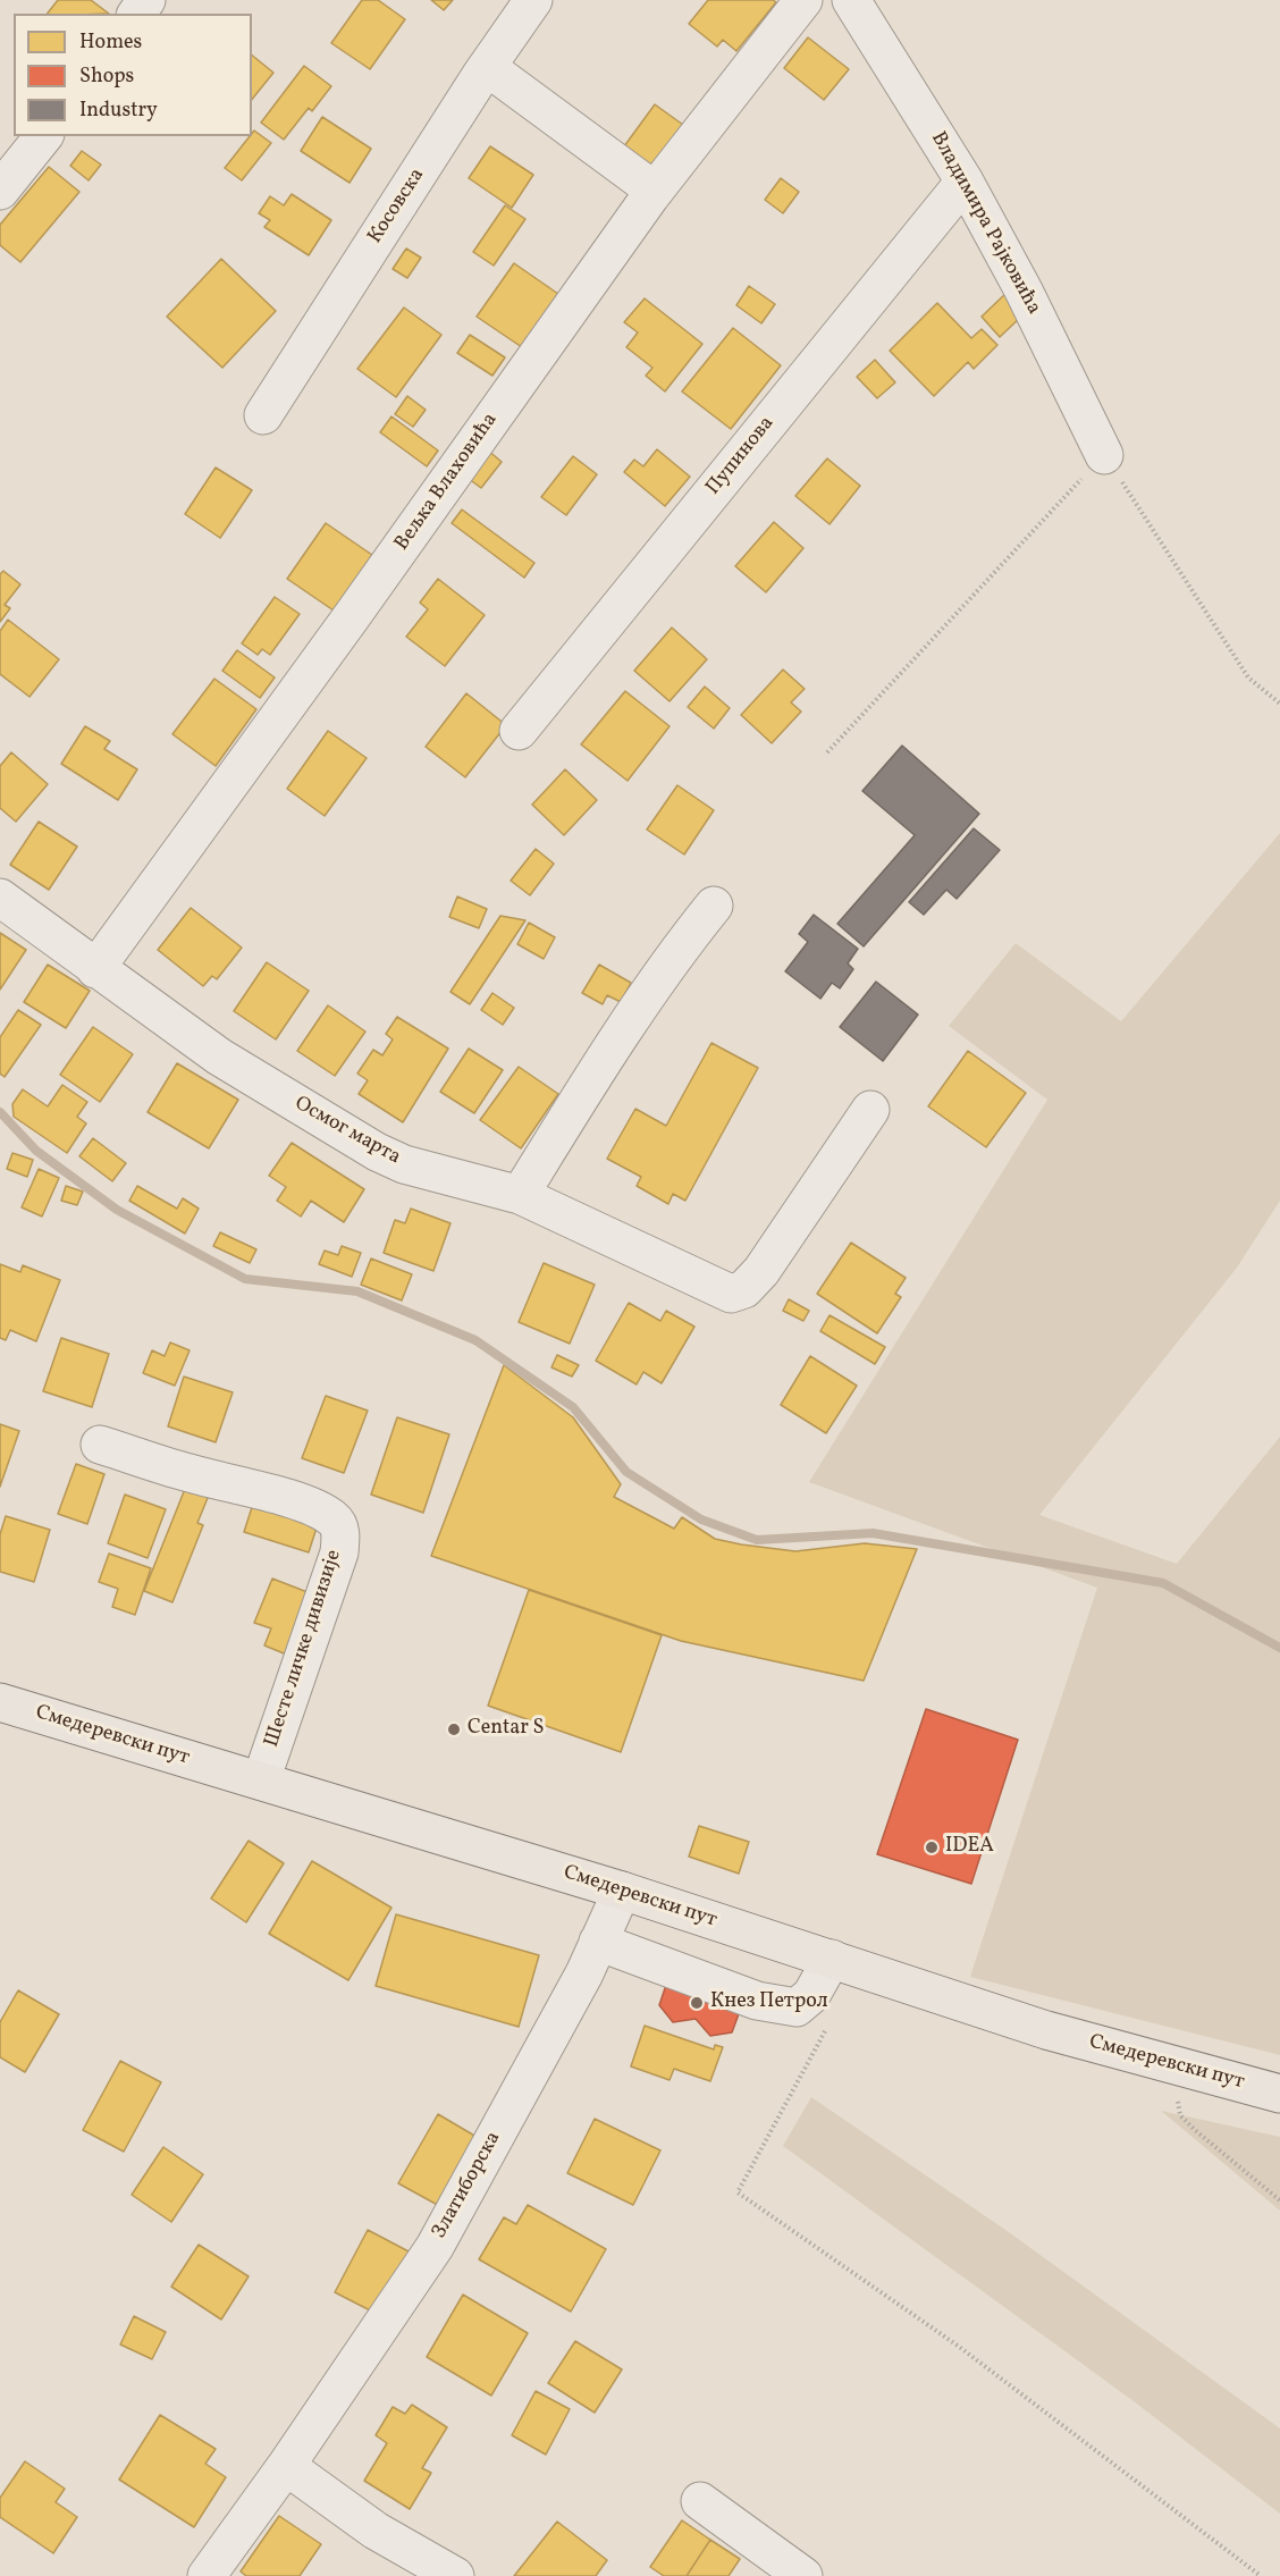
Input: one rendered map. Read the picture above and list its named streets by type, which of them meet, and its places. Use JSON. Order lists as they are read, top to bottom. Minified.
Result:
{"streets":{"main road":["Смедеревски пут"],"street":["Косовска","Владимира Рајковића","Пупинова","Вељка Влаховића","Осмог марта","Шесте личке дивизије","Златиборска"]},"crossings":[["Владимира Рајковића","Пупинова"],["Вељка Влаховића","Осмог марта"],["Шесте личке дивизије","Смедеревски пут"],["Смедеревски пут","Златиборска"]],"places":["Centar S","IDEA","Кнез Петрол"],"legend":["Homes","Shops","Industry"]}
